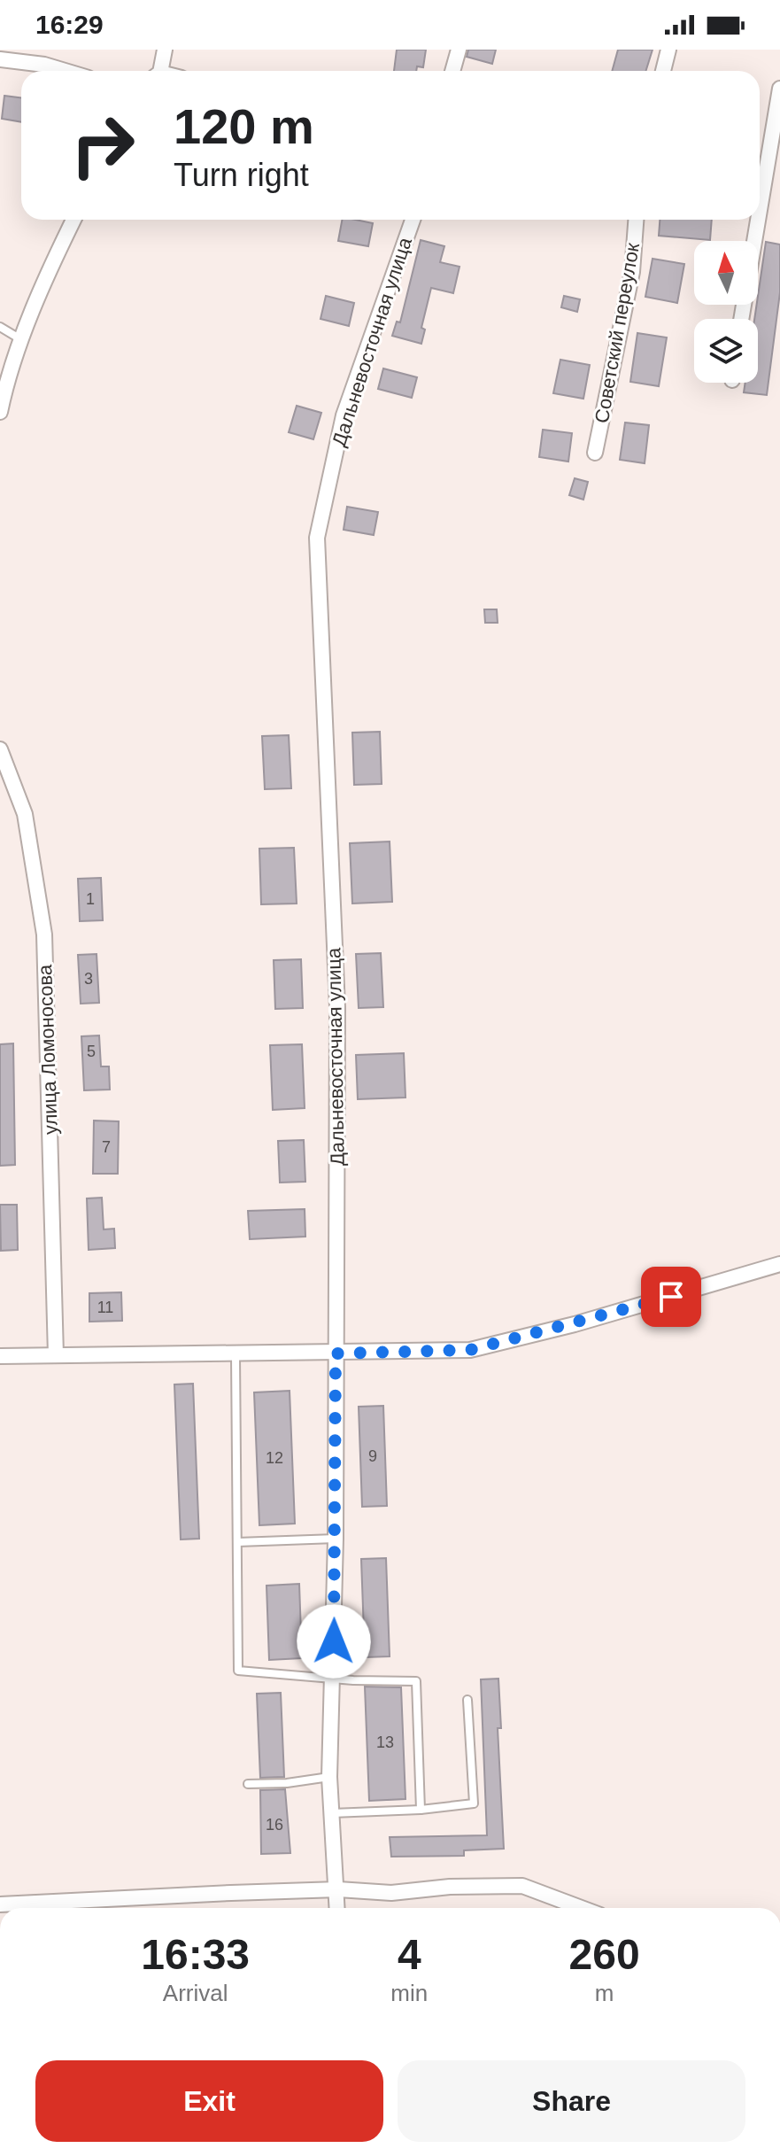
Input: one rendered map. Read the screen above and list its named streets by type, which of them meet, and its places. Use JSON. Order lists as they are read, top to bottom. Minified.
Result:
{"streets":{"street":["Советский переулок","Дальневосточная улица","улица Ломоносова"]},"house_numbers":["1","3","5","7","11","9","12","13","16"],"north":"top","page":{"status":"16:29","turn":["120 m","Turn right"],"eta":["16:33","Arrival","4","min","260","m"],"buttons":["Exit","Share"]}}
